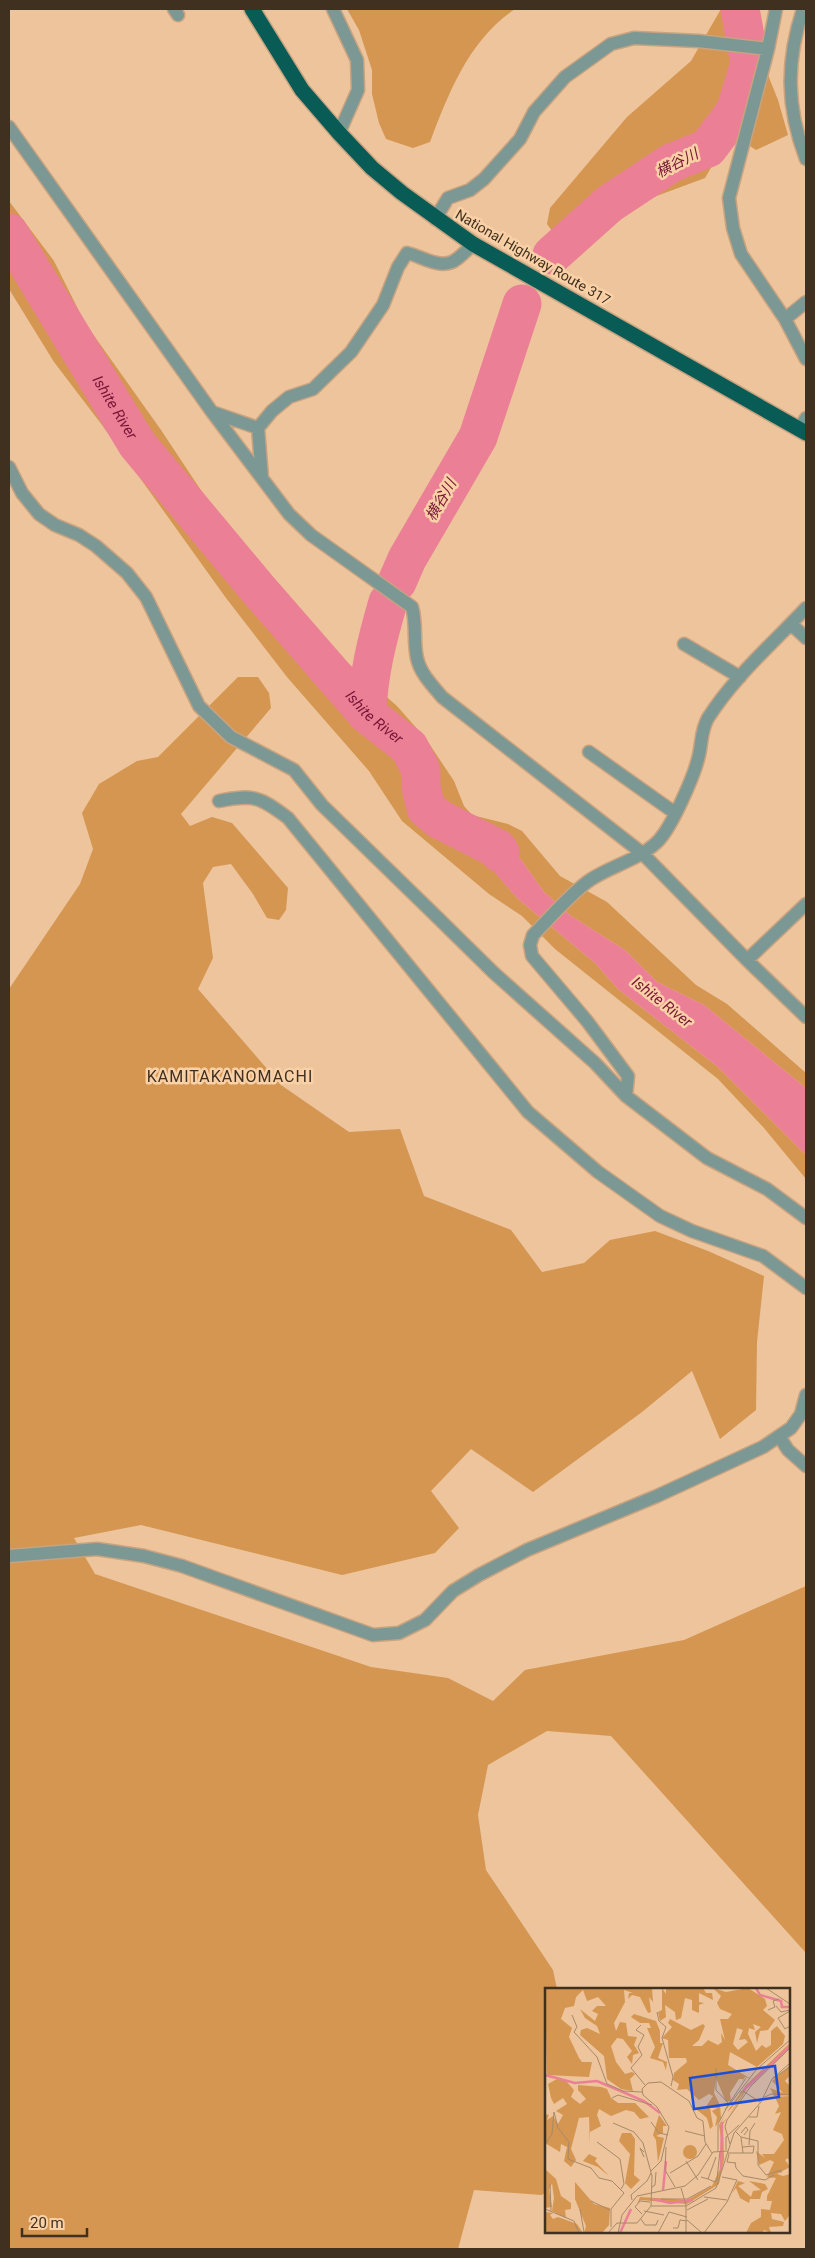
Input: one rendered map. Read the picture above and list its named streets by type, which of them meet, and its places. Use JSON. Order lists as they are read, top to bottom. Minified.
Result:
{"streets":{"highway":["National Highway Route 317"]},"districts":["KAMITAKANOMACHI"],"water":["横谷川","Ishite River"],"scale_bar":"20 m"}
